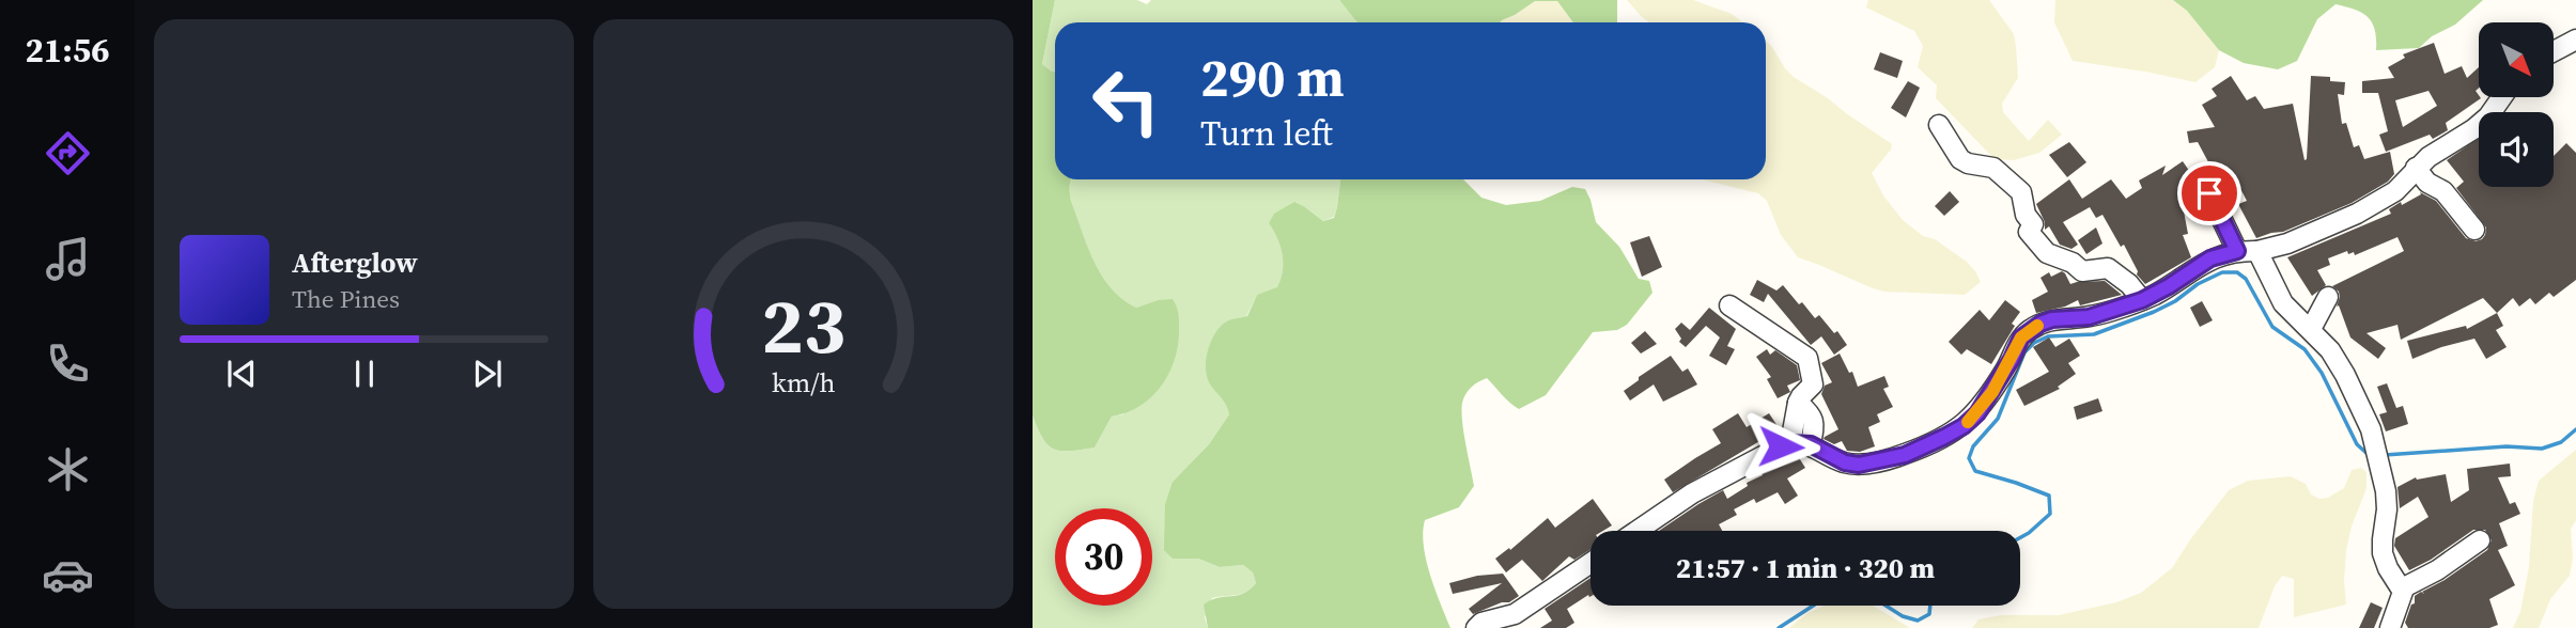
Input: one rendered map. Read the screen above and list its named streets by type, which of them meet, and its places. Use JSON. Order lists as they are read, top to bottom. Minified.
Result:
{"north":"bottom right","page":{"tabs":"21:56","turn":["290 m","Turn left"],"song":["Afterglow","The Pines"],"limit":"30","trip":"21:57 · 1 min · 320 m","gauge":["23","km/h"]}}
